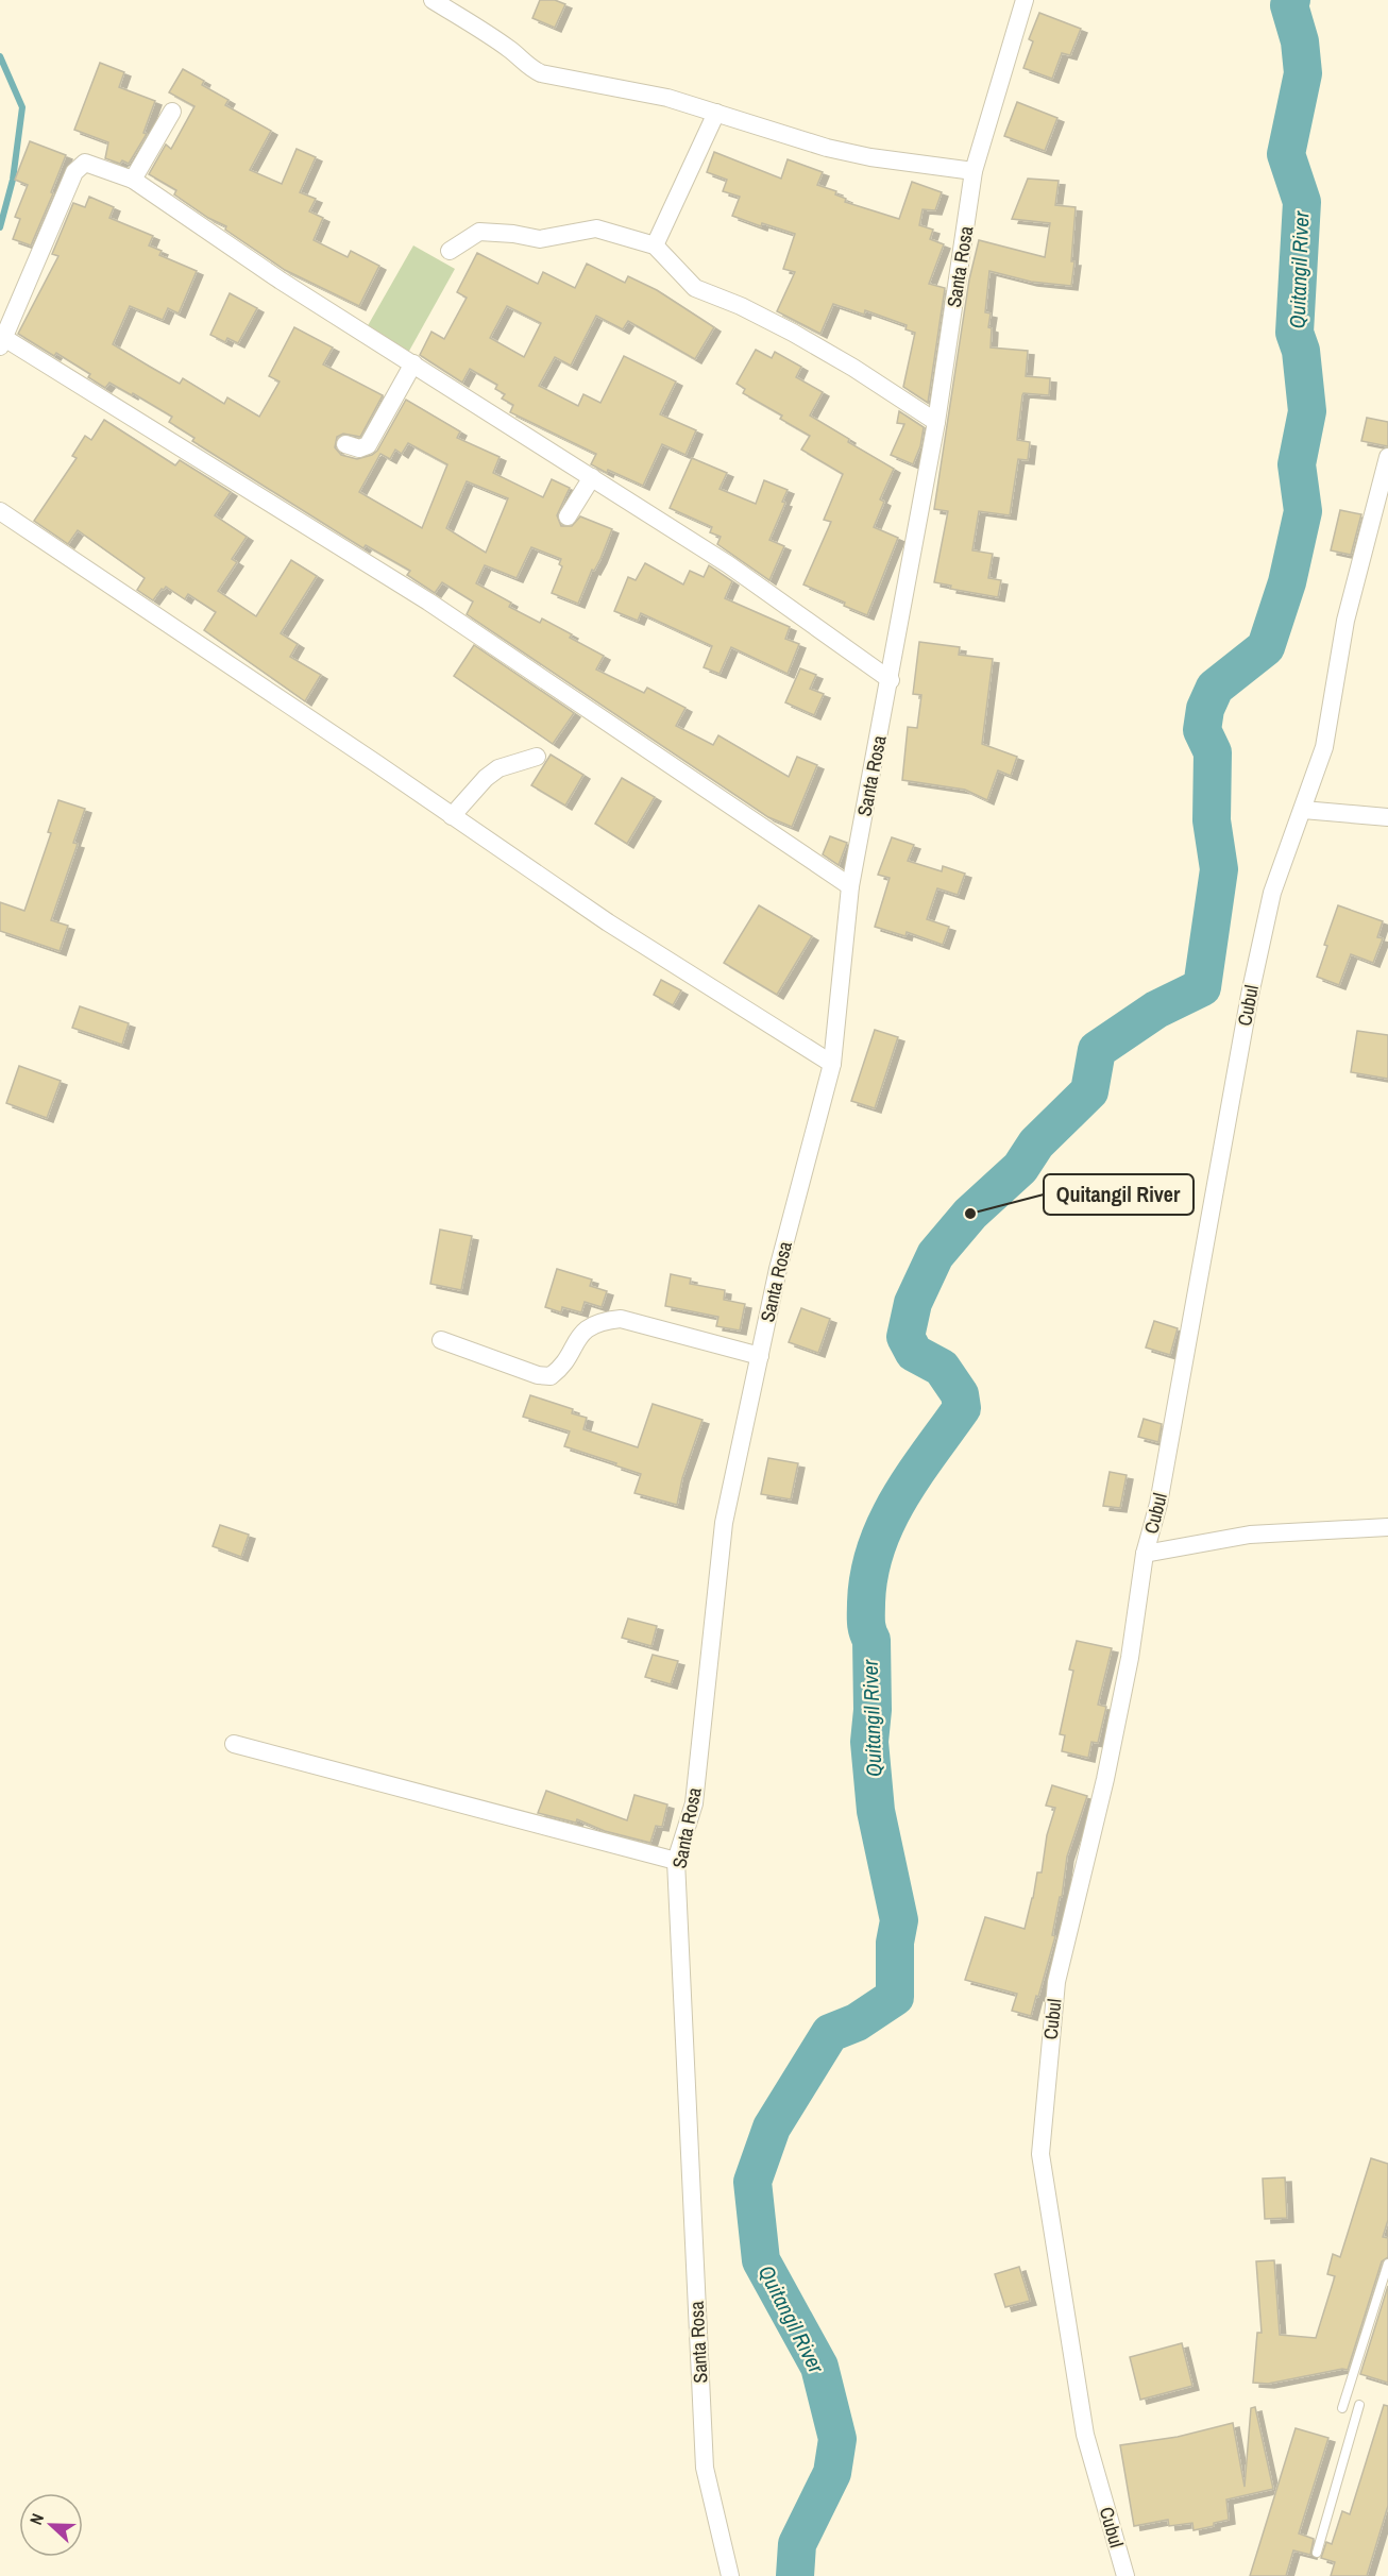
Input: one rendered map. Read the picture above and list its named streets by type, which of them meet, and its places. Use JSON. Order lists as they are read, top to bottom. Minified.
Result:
{"streets":{"street":["Santa Rosa","Cubul"]},"water":["Quitangil River"],"places":["Quitangil River"],"north":"left"}
